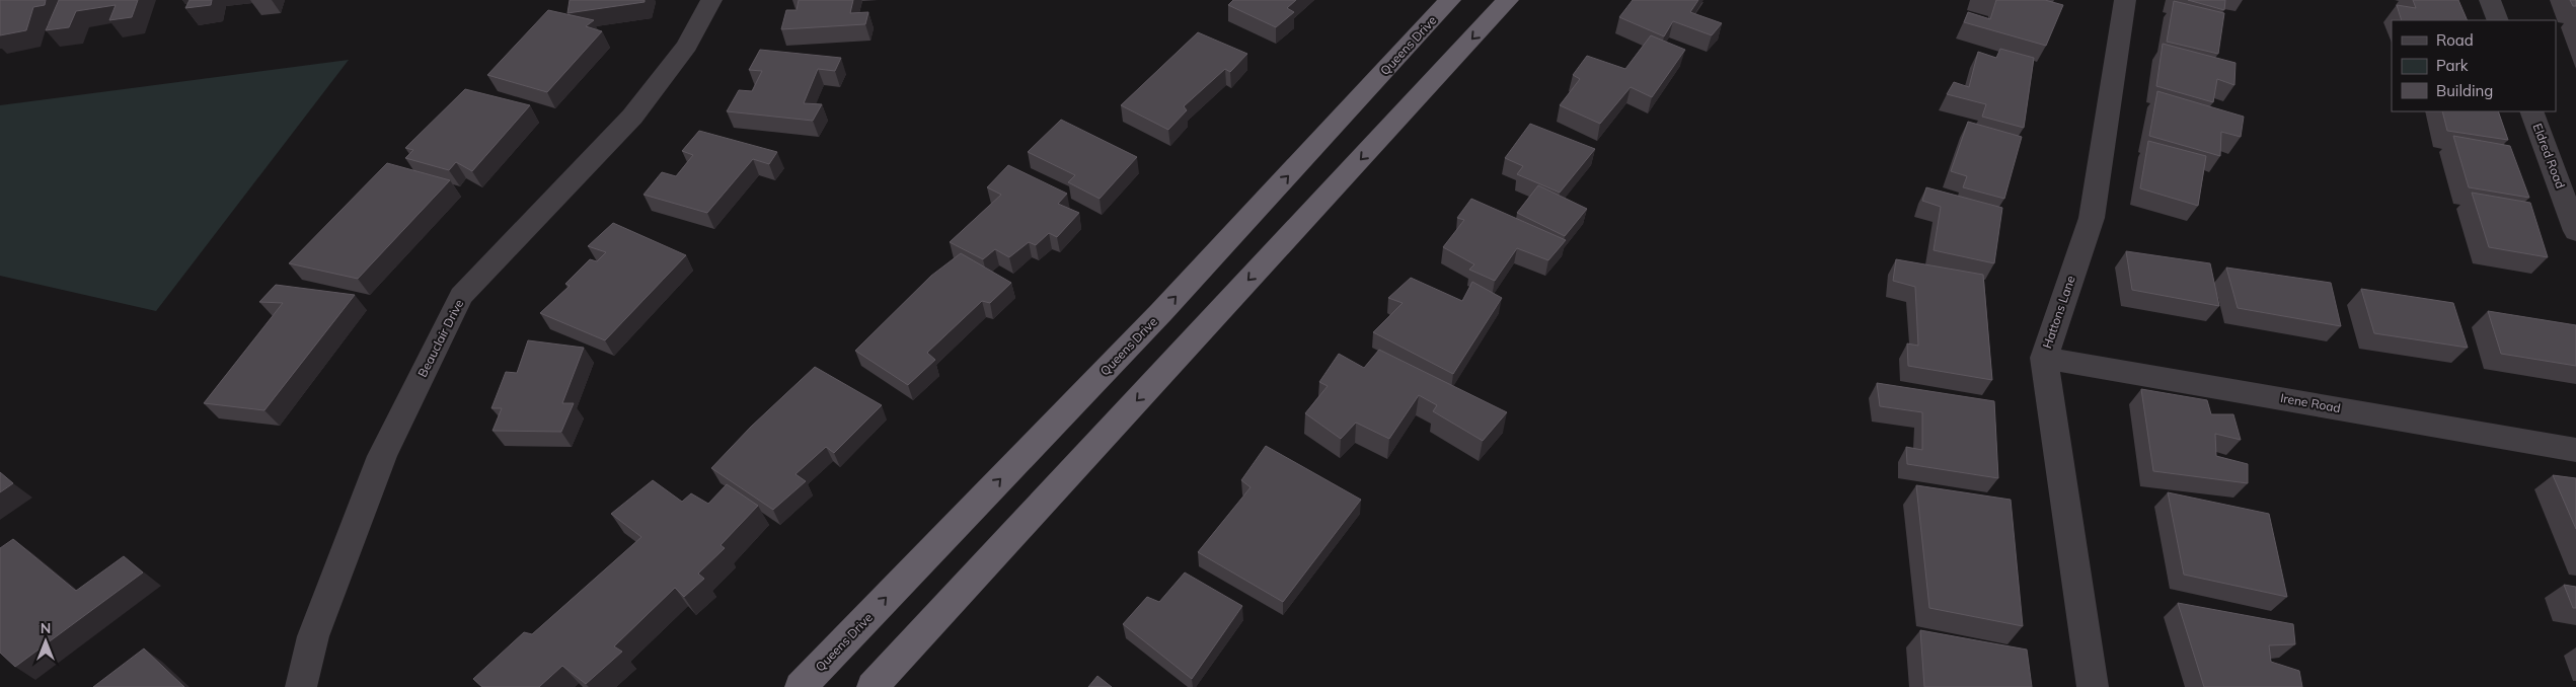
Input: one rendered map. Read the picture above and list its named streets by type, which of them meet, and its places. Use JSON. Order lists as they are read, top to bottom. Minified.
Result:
{"streets":{"highway":["Queens Drive"],"street":["Eldred Road","Hattons Lane","Beauclair Drive","Irene Road"]},"crossings":[["Hattons Lane","Irene Road"]],"legend":["Road","Park","Building"],"north":"top"}
